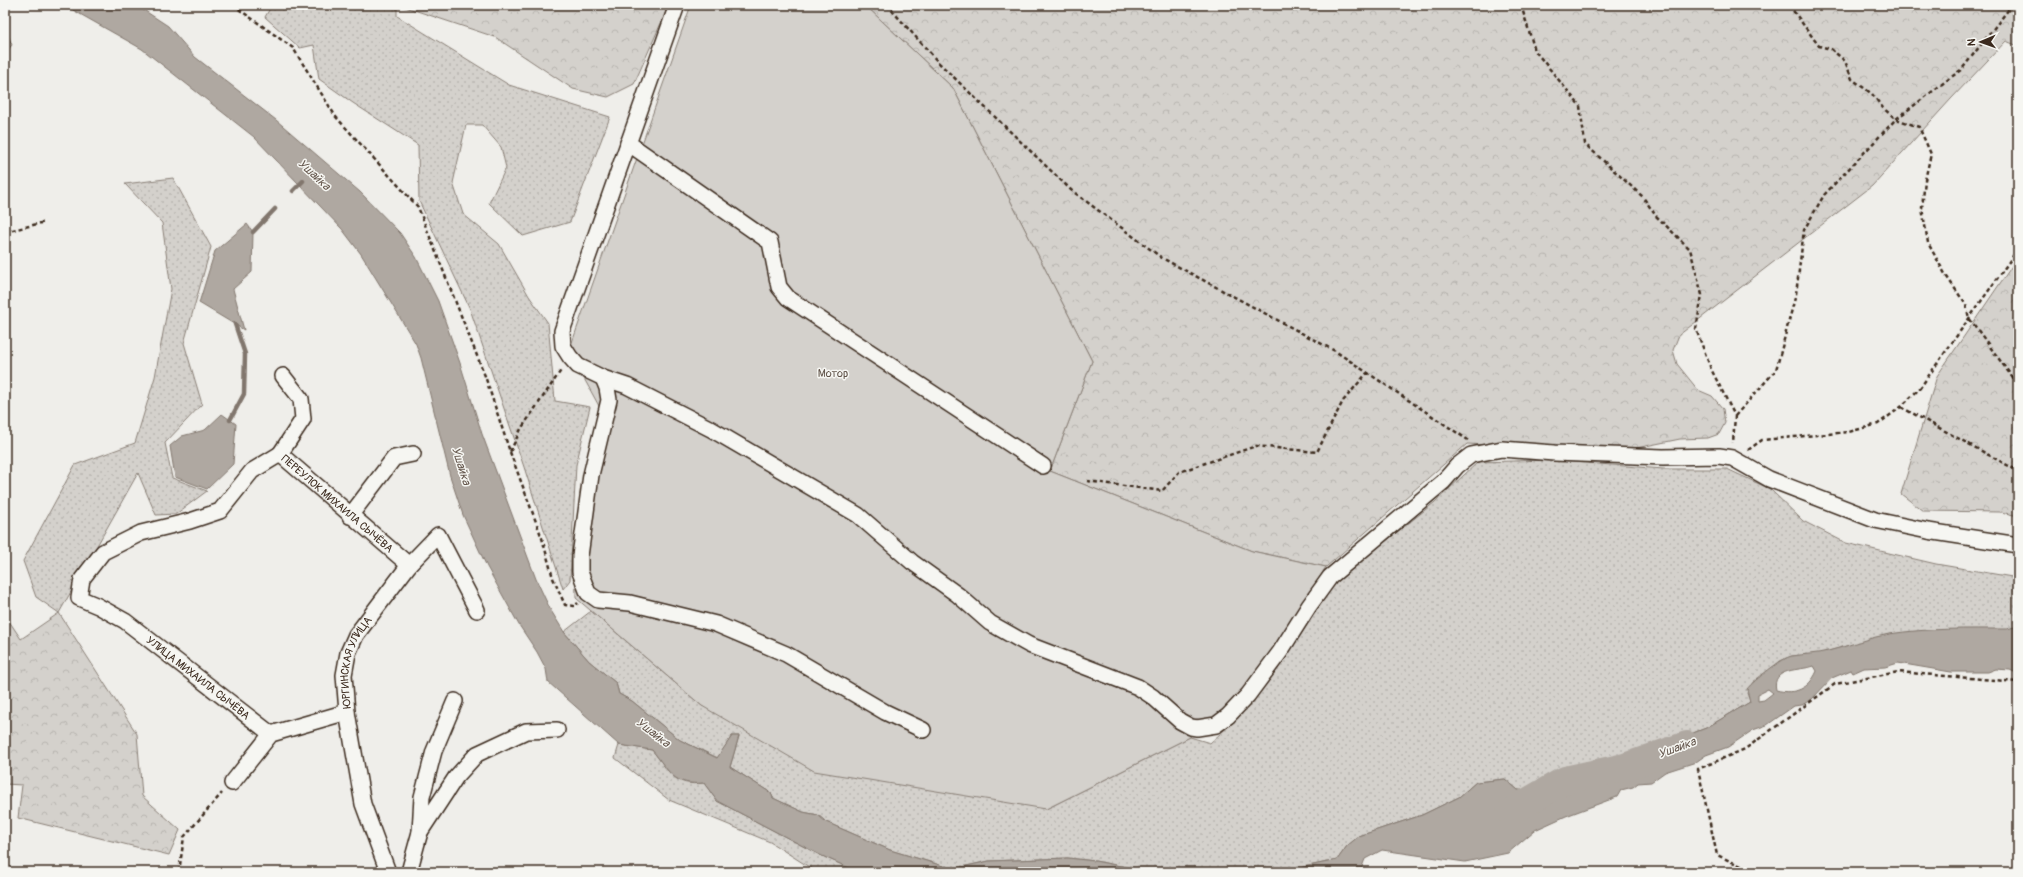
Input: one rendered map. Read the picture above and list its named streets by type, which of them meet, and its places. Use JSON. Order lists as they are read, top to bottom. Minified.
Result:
{"streets":{"street":["ПЕРЕУЛОК МИХАИЛА СЫЧЁВА","ЮРГИНСКАЯ УЛИЦА","УЛИЦА МИХАИЛА СЫЧЁВА"]},"crossings":[["ПЕРЕУЛОК МИХАИЛА СЫЧЁВА","ЮРГИНСКАЯ УЛИЦА"],["ПЕРЕУЛОК МИХАИЛА СЫЧЁВА","УЛИЦА МИХАИЛА СЫЧЁВА"],["ЮРГИНСКАЯ УЛИЦА","УЛИЦА МИХАИЛА СЫЧЁВА"]],"water":["Ушайка"],"parks":["Мотор"],"north":"left"}
